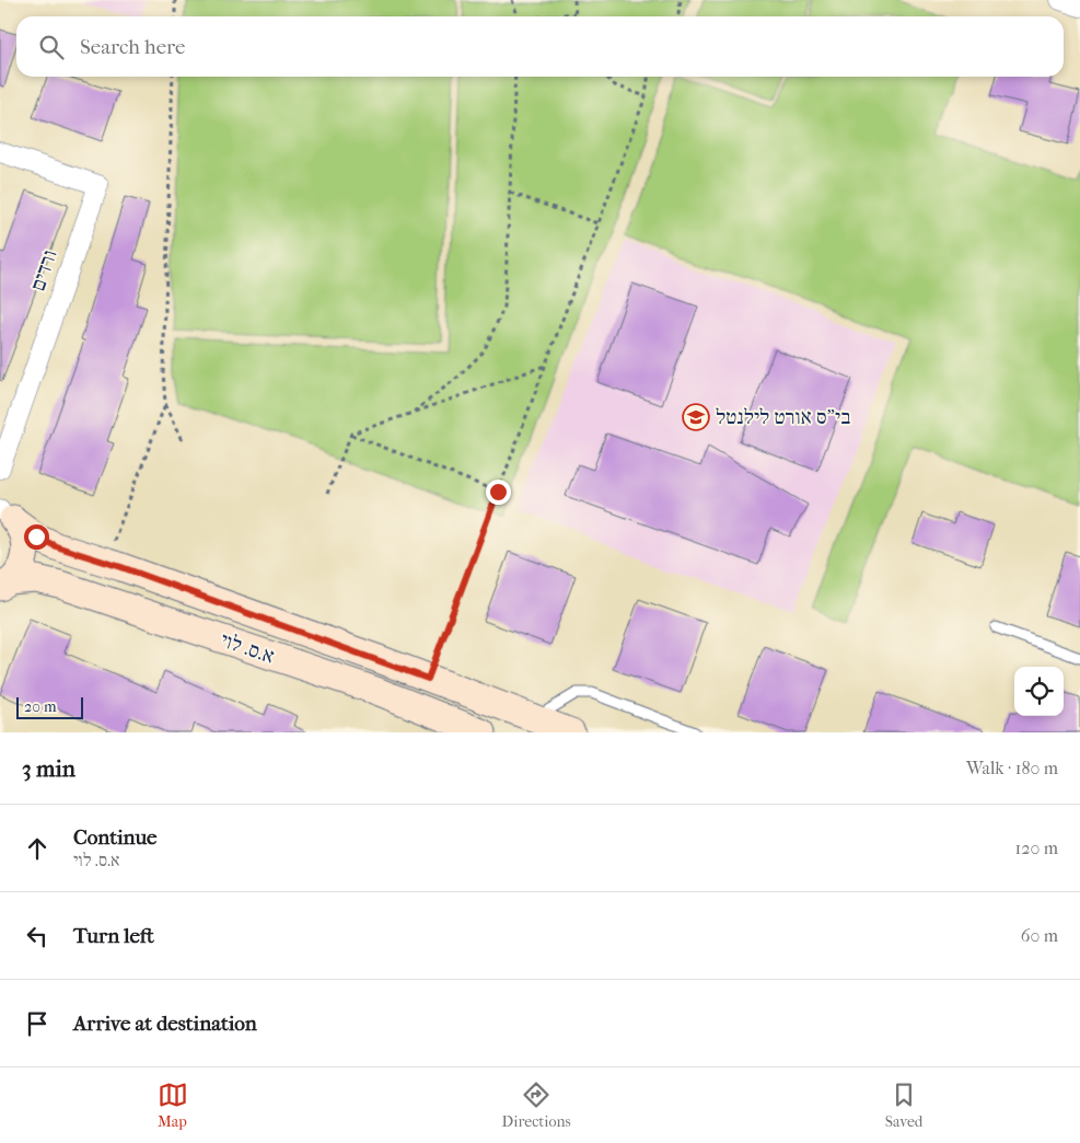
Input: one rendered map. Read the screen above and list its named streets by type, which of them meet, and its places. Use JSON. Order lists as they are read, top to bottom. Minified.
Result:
{"streets":{"main road":["א.ס. לוי"],"street":["ורדים"]},"places":{"school or university":["בי\"ס אורט לילנטל"]},"scale_bar":"20 m","page":{"search":"Search here","scale":"20 m","heading":["3 min","Walk · 180 m"],"list":[["Continue","א.ס. לוי","120 m"],["Turn left","60 m"],"Arrive at destination"],"nav":["Map","Directions","Saved"]}}
